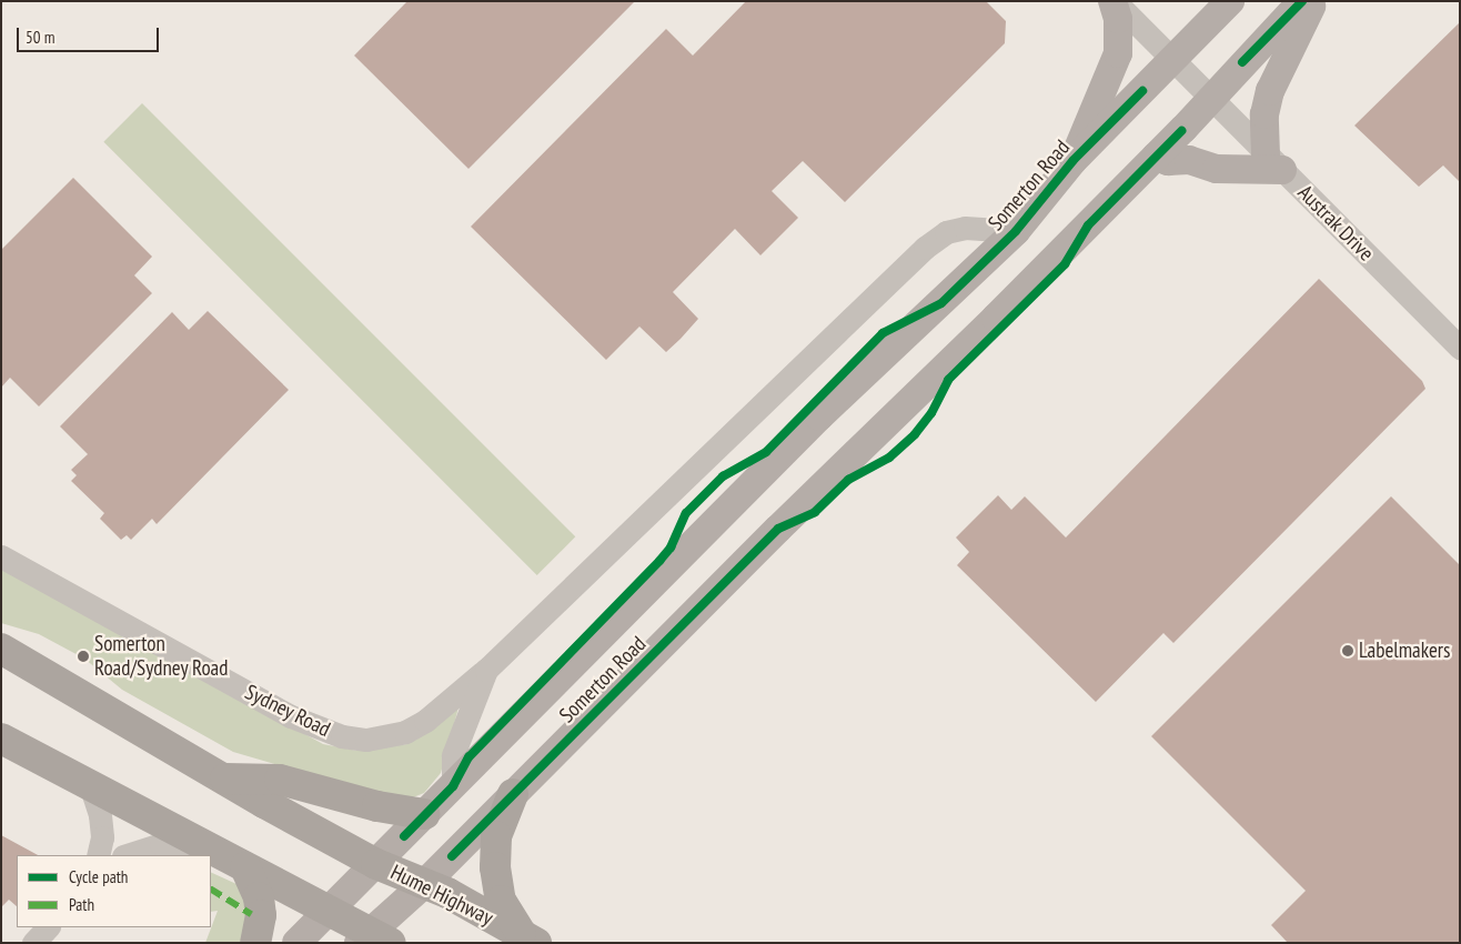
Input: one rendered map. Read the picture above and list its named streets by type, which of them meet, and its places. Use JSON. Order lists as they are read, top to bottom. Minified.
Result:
{"streets":{"highway":["Hume Highway"],"main road":["Somerton Road"],"street":["Austrak Drive","Sydney Road"]},"crossings":[["Somerton Road","Austrak Drive"],["Somerton Road","Sydney Road"],["Somerton Road","Hume Highway"]],"places":["Labelmakers","Somerton Road/Sydney Road"],"legend":["Cycle path","Path"],"scale_bar":"50 m"}
